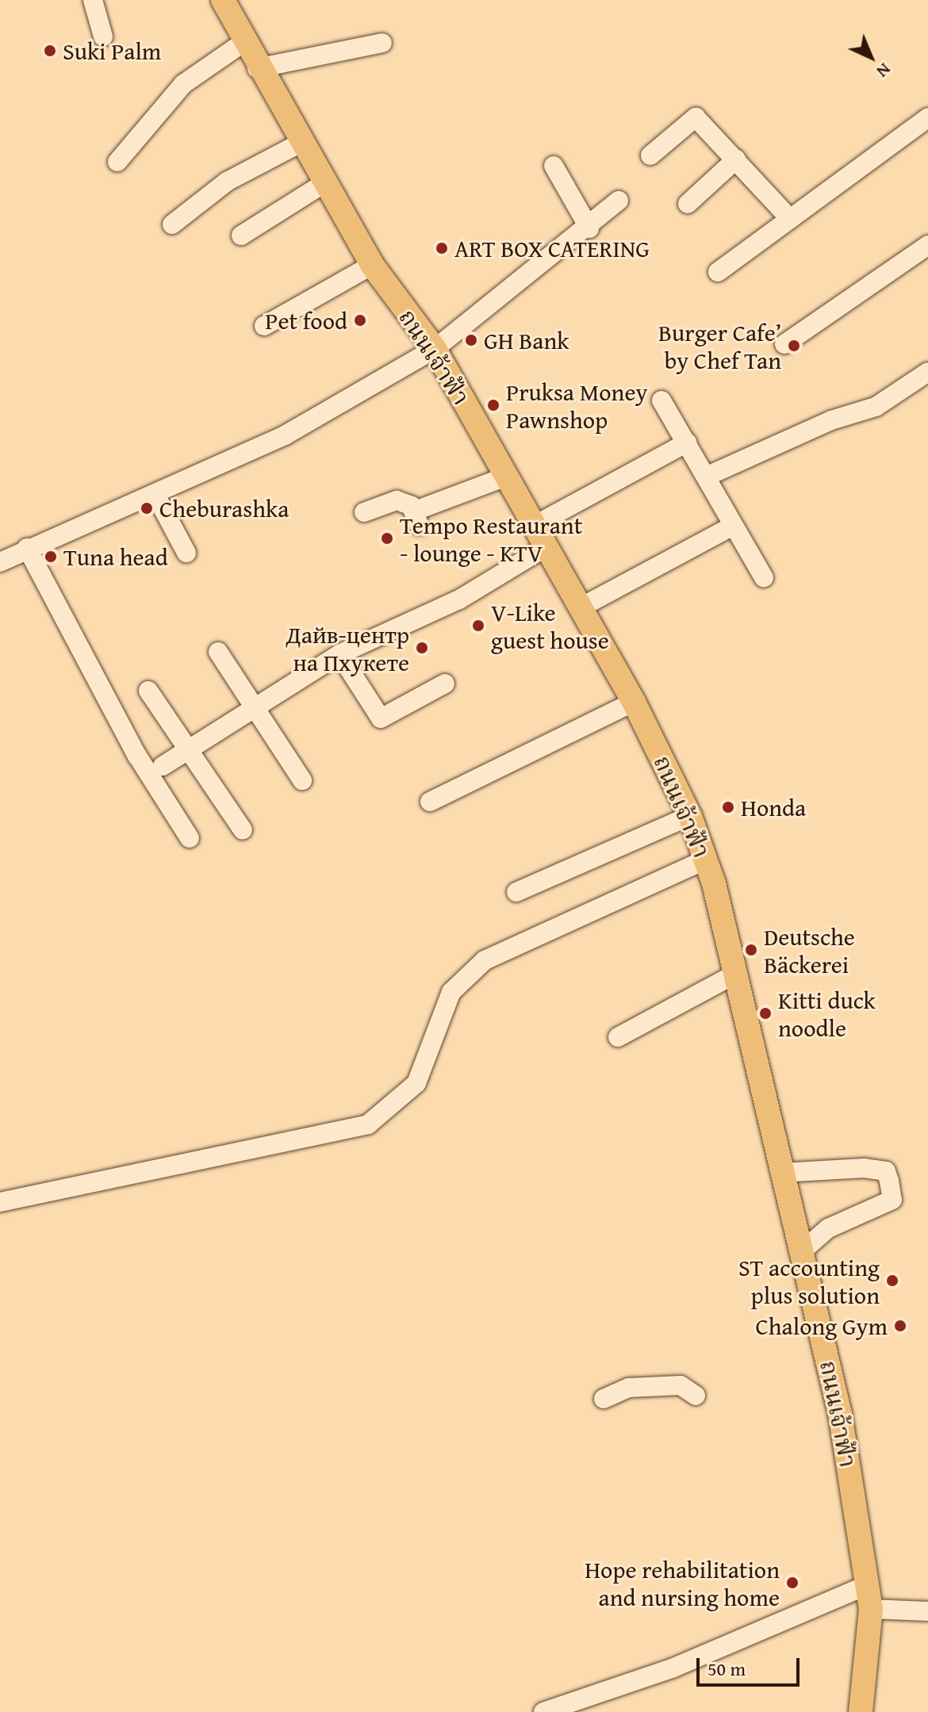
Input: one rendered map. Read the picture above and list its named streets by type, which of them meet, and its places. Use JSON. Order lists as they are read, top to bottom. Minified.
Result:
{"streets":{"main road":["ถนนเจ้าฟ้า"]},"places":["Suki Palm","ART BOX CATERING","Pet food","GH Bank","Burger Cafe’ by Chef Tan","Pruksa Money Pawnshop","Cheburashka","Tempo Restaurant - lounge - KTV","Tuna head","V-Like guest house","Дайв-центр на Пхукете","Honda","Deutsche Bäckerei","Kitti duck noodle","ST accounting plus solution","Chalong Gym","Hope rehabilitation and nursing home"],"scale_bar":"50 m","north":"bottom right"}
